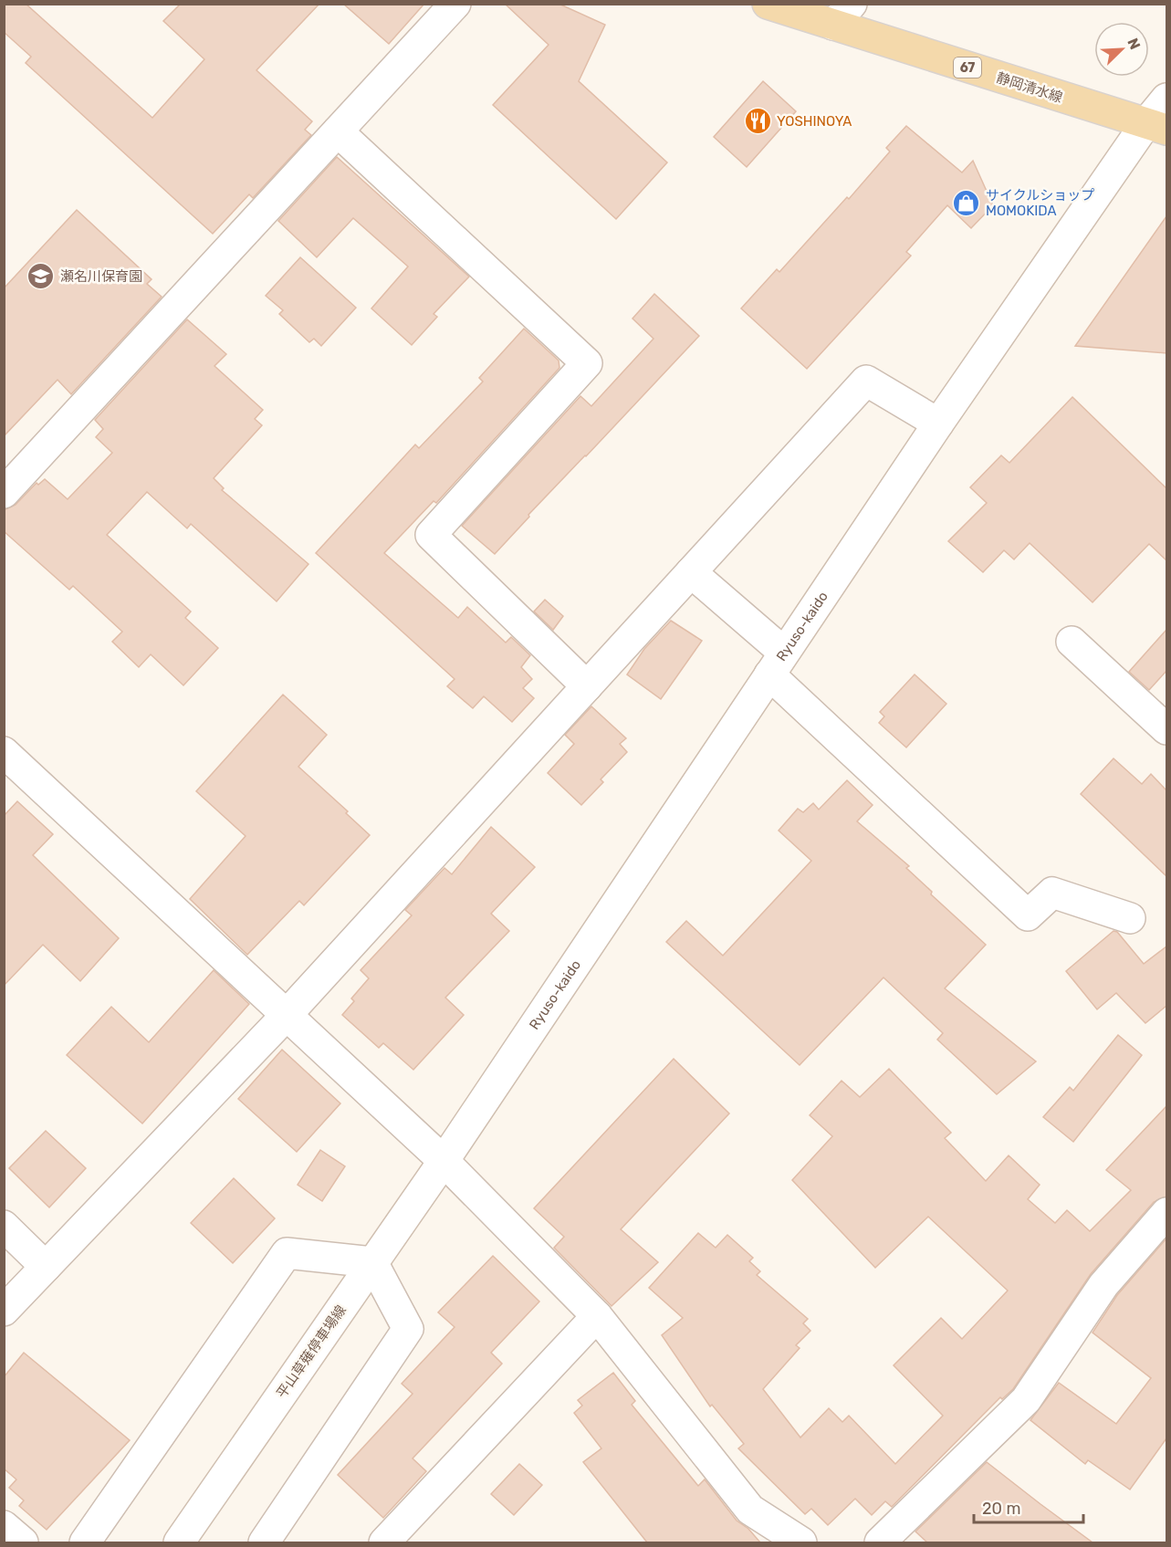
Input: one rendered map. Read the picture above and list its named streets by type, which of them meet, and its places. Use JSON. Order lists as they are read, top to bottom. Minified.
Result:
{"streets":{"main road":["67","静岡清水線"],"street":["Ryuso-kaido","平山草薙停車場線"]},"crossings":[["静岡清水線","Ryuso-kaido"],["Ryuso-kaido","平山草薙停車場線"]],"places":{"restaurant":["YOSHINOYA"],"shop":["サイクルショップ MOMOKIDA"],"school or university":["瀬名川保育園"]},"scale_bar":"20 m","north":"top right"}
